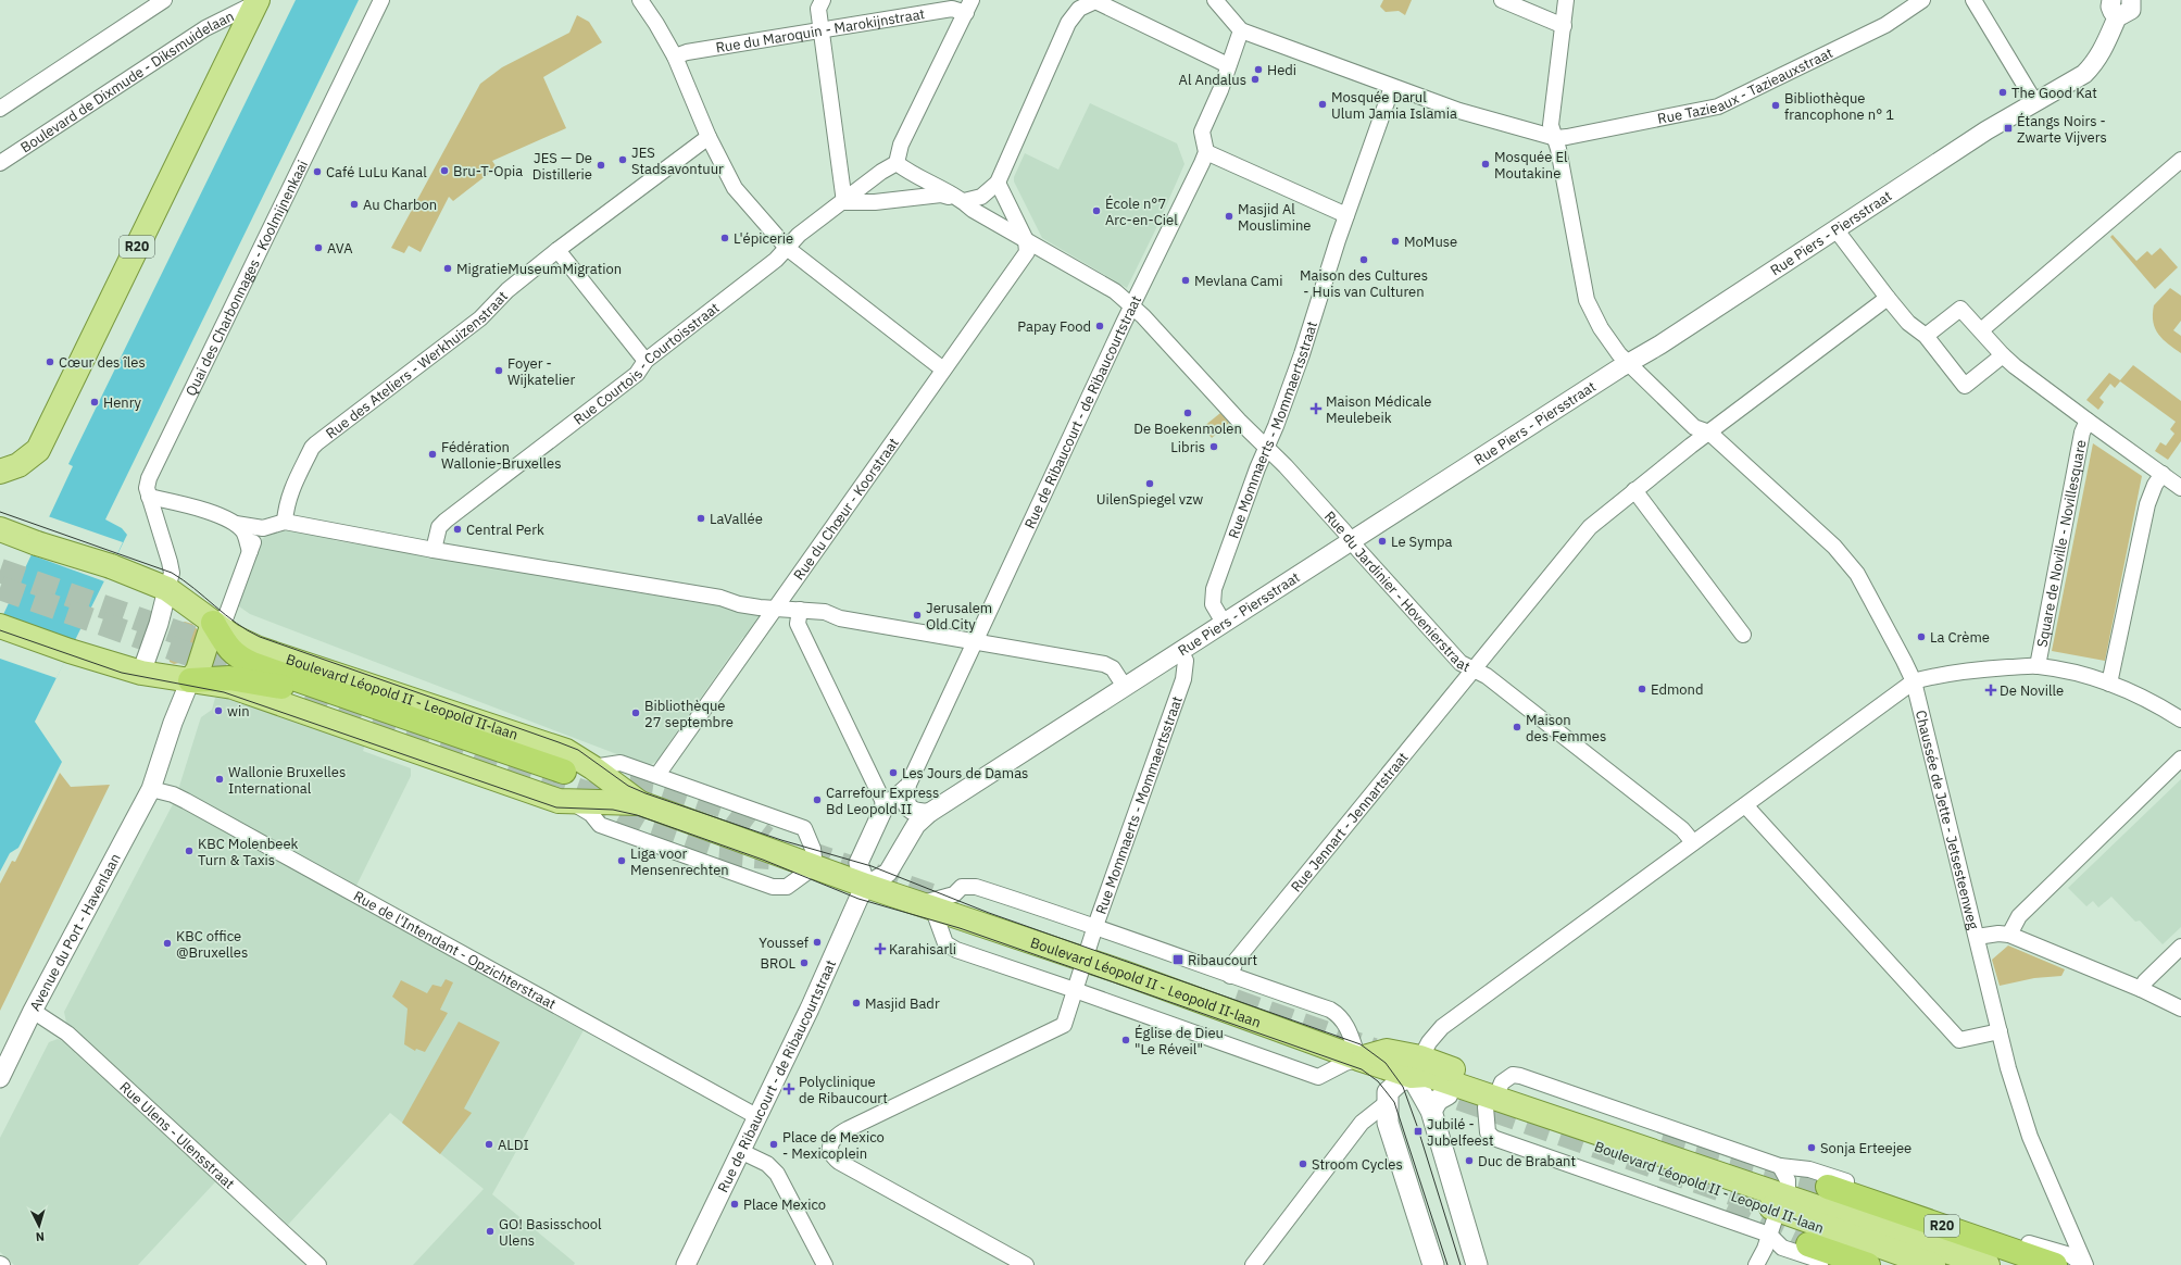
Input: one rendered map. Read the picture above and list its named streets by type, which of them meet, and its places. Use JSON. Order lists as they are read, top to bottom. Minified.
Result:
{"streets":{"highway":["R20"],"main road":["Boulevard Léopold II - Leopold II-laan"],"street":["Rue du Maroquin - Marokijnstraat","Boulevard de Dixmude - Diksmuidelaan","Rue Tazieaux - Tazieauxstraat","Rue Piers - Piersstraat","Quai des Charbonnages - Koolmijnenkaai","Rue des Ateliers - Werkhuizenstraat","Rue Courtois - Courtoisstraat","Rue de Ribaucourt - de Ribaucourtstraat","Rue Mommaerts - Mommaertsstraat","Rue du Chœur - Koorstraat","Square de Noville - Novillesquare","Rue du Jardinier - Hovenierstraat","Chaussée de Jette - Jetsesteenweg","Rue Jennart - Jennartstraat","Avenue du Port - Havenlaan","Rue de l'Intendant - Opzichterstraat","Rue Ulens - Ulensstraat"]},"crossings":[["Boulevard de Dixmude - Diksmuidelaan","R20"],["Rue Tazieaux - Tazieauxstraat","Chaussée de Jette - Jetsesteenweg"],["Rue Piers - Piersstraat","Rue de Ribaucourt - de Ribaucourtstraat"],["Rue Piers - Piersstraat","Rue Mommaerts - Mommaertsstraat"],["Rue Piers - Piersstraat","Rue du Jardinier - Hovenierstraat"],["Rue Piers - Piersstraat","Chaussée de Jette - Jetsesteenweg"],["Quai des Charbonnages - Koolmijnenkaai","Boulevard Léopold II - Leopold II-laan"],["Rue de Ribaucourt - de Ribaucourtstraat","Rue du Jardinier - Hovenierstraat"],["Rue de Ribaucourt - de Ribaucourtstraat","Boulevard Léopold II - Leopold II-laan"],["Rue de Ribaucourt - de Ribaucourtstraat","Rue de l'Intendant - Opzichterstraat"],["Rue Mommaerts - Mommaertsstraat","Rue du Jardinier - Hovenierstraat"],["Rue Mommaerts - Mommaertsstraat","Boulevard Léopold II - Leopold II-laan"],["Rue du Chœur - Koorstraat","Rue du Jardinier - Hovenierstraat"],["Rue du Jardinier - Hovenierstraat","Rue Jennart - Jennartstraat"],["Boulevard Léopold II - Leopold II-laan","Avenue du Port - Havenlaan"],["Chaussée de Jette - Jetsesteenweg","Rue Jennart - Jennartstraat"],["Avenue du Port - Havenlaan","Rue de l'Intendant - Opzichterstraat"],["Avenue du Port - Havenlaan","Rue Ulens - Ulensstraat"]],"places":{"other":["Hedi","Al Andalus","The Good Kat","Mosquée Darul Ulum Jamia Islamia","Bibliothèque francophone n° 1","JES Stadsavontuur","Mosquée El Moutakine","JES — De Distillerie","Bru-T-Opia","Café LuLu Kanal","Au Charbon","École n°7 Arc-en-Ciel","Masjid Al Mouslimine","L'épicerie","MoMuse","AVA","Maison des Cultures - Huis van Culturen","MigratieMuseumMigration","Mevlana Cami","Papay Food","Cœur des îles","Foyer - Wijkatelier","Henry","De Boekenmolen","Libris","Fédération Wallonie-Bruxelles","UilenSpiegel vzw","LaVallée","Central Perk","Le Sympa","Jerusalem Old City","La Crème","Edmond","win","Bibliothèque 27 septembre","Maison des Femmes","Les Jours de Damas","Wallonie Bruxelles International","Carrefour Express Bd Leopold II","KBC Molenbeek Turn & Taxis","Liga voor Mensenrechten","Youssef","KBC office @Bruxelles","BROL","Masjid Badr","Église de Dieu \"Le Réveil\"","ALDI","Place de Mexico - Mexicoplein","Sonja Erteejee","Duc de Brabant","Stroom Cycles","Place Mexico","GO! Basisschool Ulens"],"transit":["Étangs Noirs - Zwarte Vijvers","Ribaucourt","Jubilé - Jubelfeest"],"health":["Maison Médicale Meulebeik","De Noville","Karahisarli","Polyclinique de Ribaucourt"]},"north":"bottom"}
